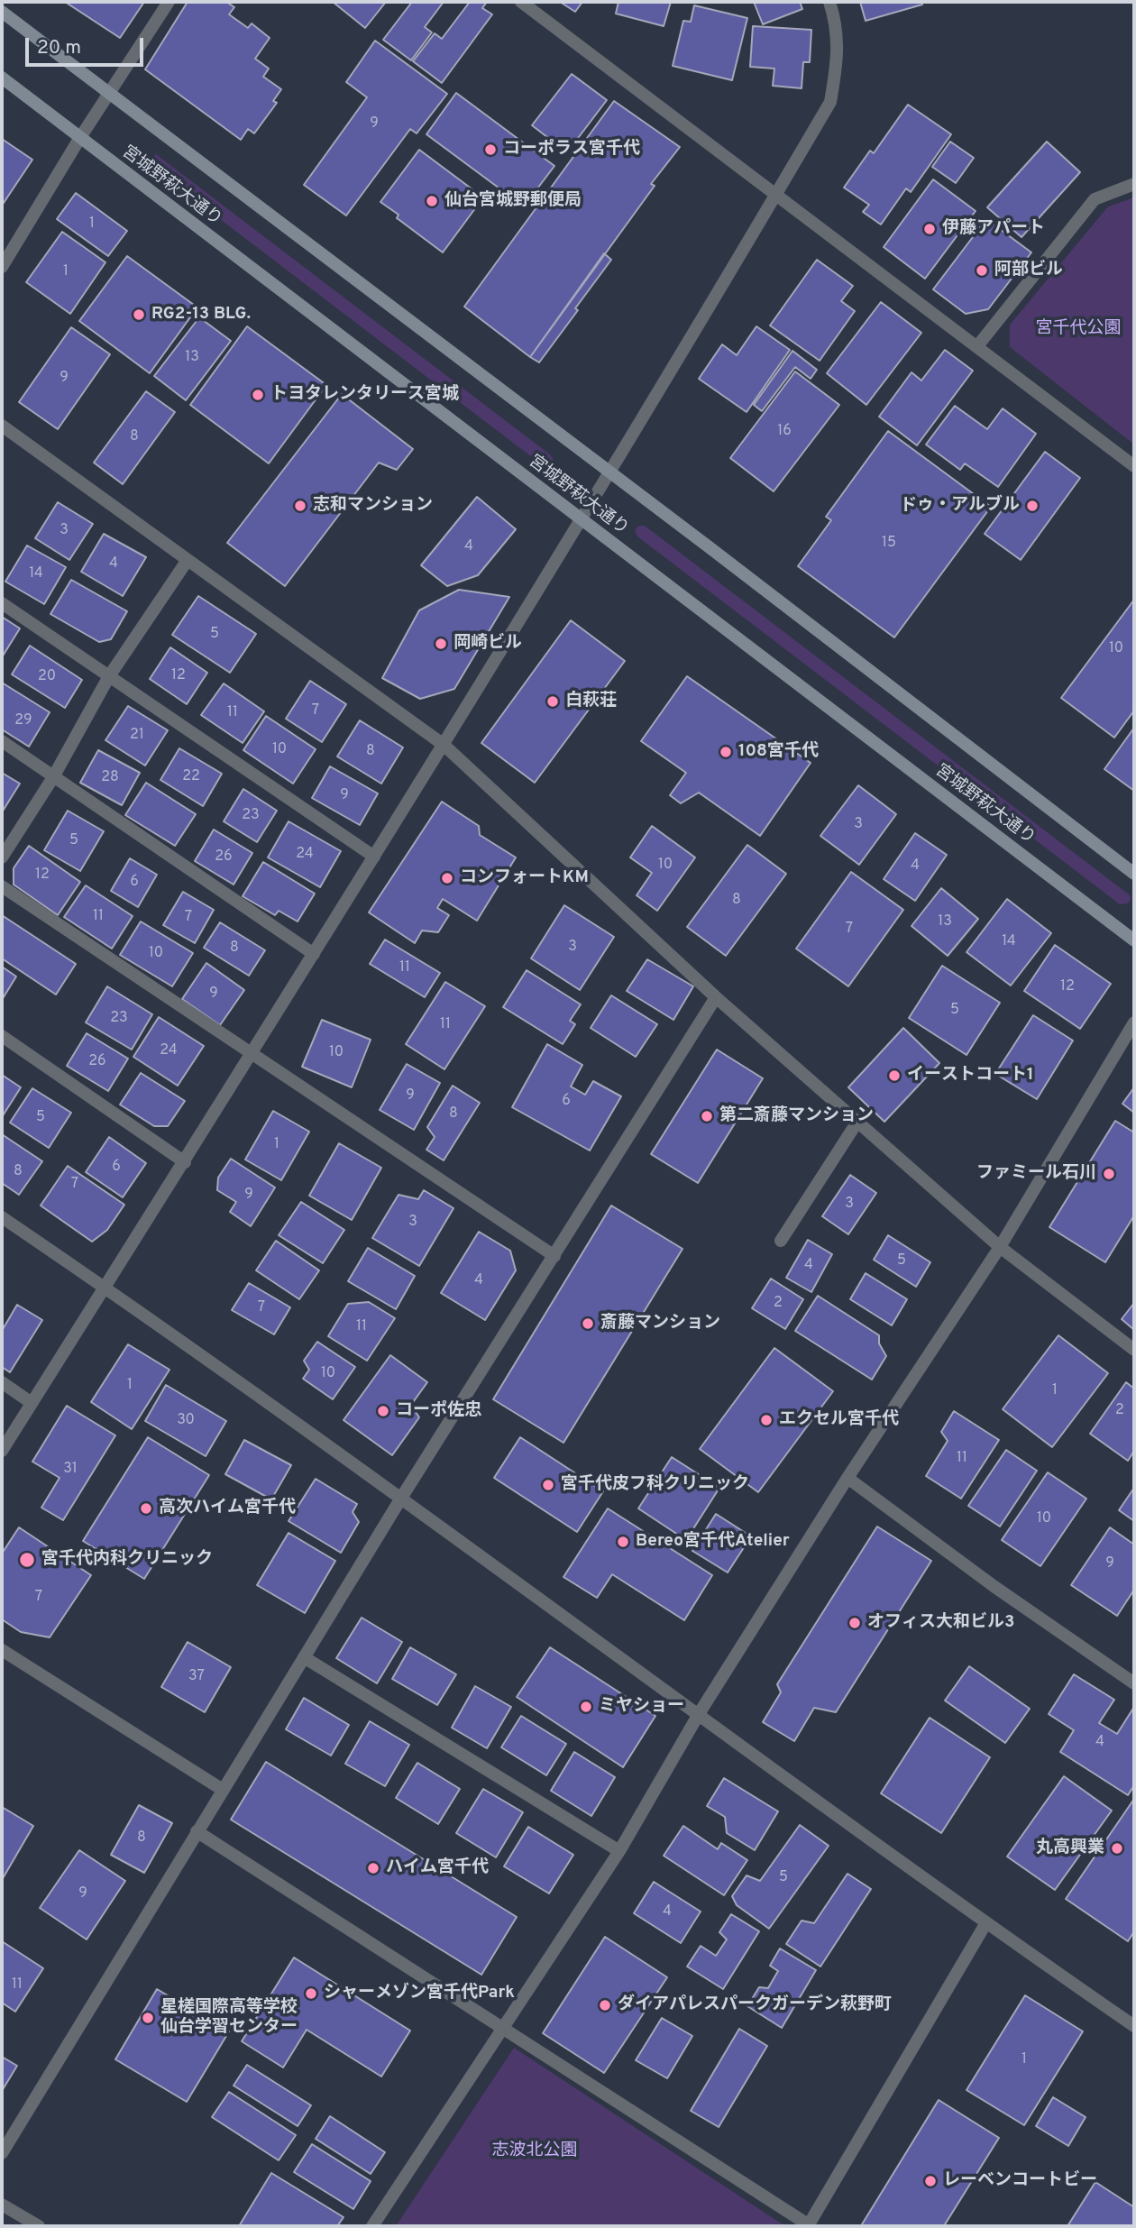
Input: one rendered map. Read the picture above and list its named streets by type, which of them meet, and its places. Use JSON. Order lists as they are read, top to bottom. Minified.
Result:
{"streets":{"street":["宮城野萩大通り"]},"parks":["宮千代公園","志波北公園"],"places":["コーポラス宮千代","仙台宮城野郵便局","伊藤アパート","阿部ビル","RG2-13 BLG.","トヨタレンタリース宮城","志和マンション","ドゥ・アルブル","岡崎ビル","白萩荘","108宮千代","コンフォートKM","イーストコート1","第二斎藤マンション","ファミール石川","斎藤マンション","コーポ佐忠","エクセル宮千代","宮千代皮フ科クリニック","高次ハイム宮千代","Bereo宮千代Atelier","宮千代内科クリニック","オフィス大和ビル3","ミヤショー","丸高興業","ハイム宮千代","シャーメゾン宮千代Park","ダイアパレスパークガーデン萩野町","星槎国際高等学校 仙台学習センター","レーベンコートビー"],"house_numbers":["9","1","1","13","9","16","8","3","15","4","4","14","5","10","12","20","7","11","29","21","10","8","22","28","9","23","3","5","24","26","10","4","12","6","8","11","7","13","7","14","3","8","10","11","12","9","5","23","11","24","10","26","9","6","8","5","1","6","8","7","9","3","3","5","4","4","2","7","11","10","1","1","2","30","11","31","10","9","7","37","4","8","5","9","4","11","1"],"scale_bar":"20 m"}
